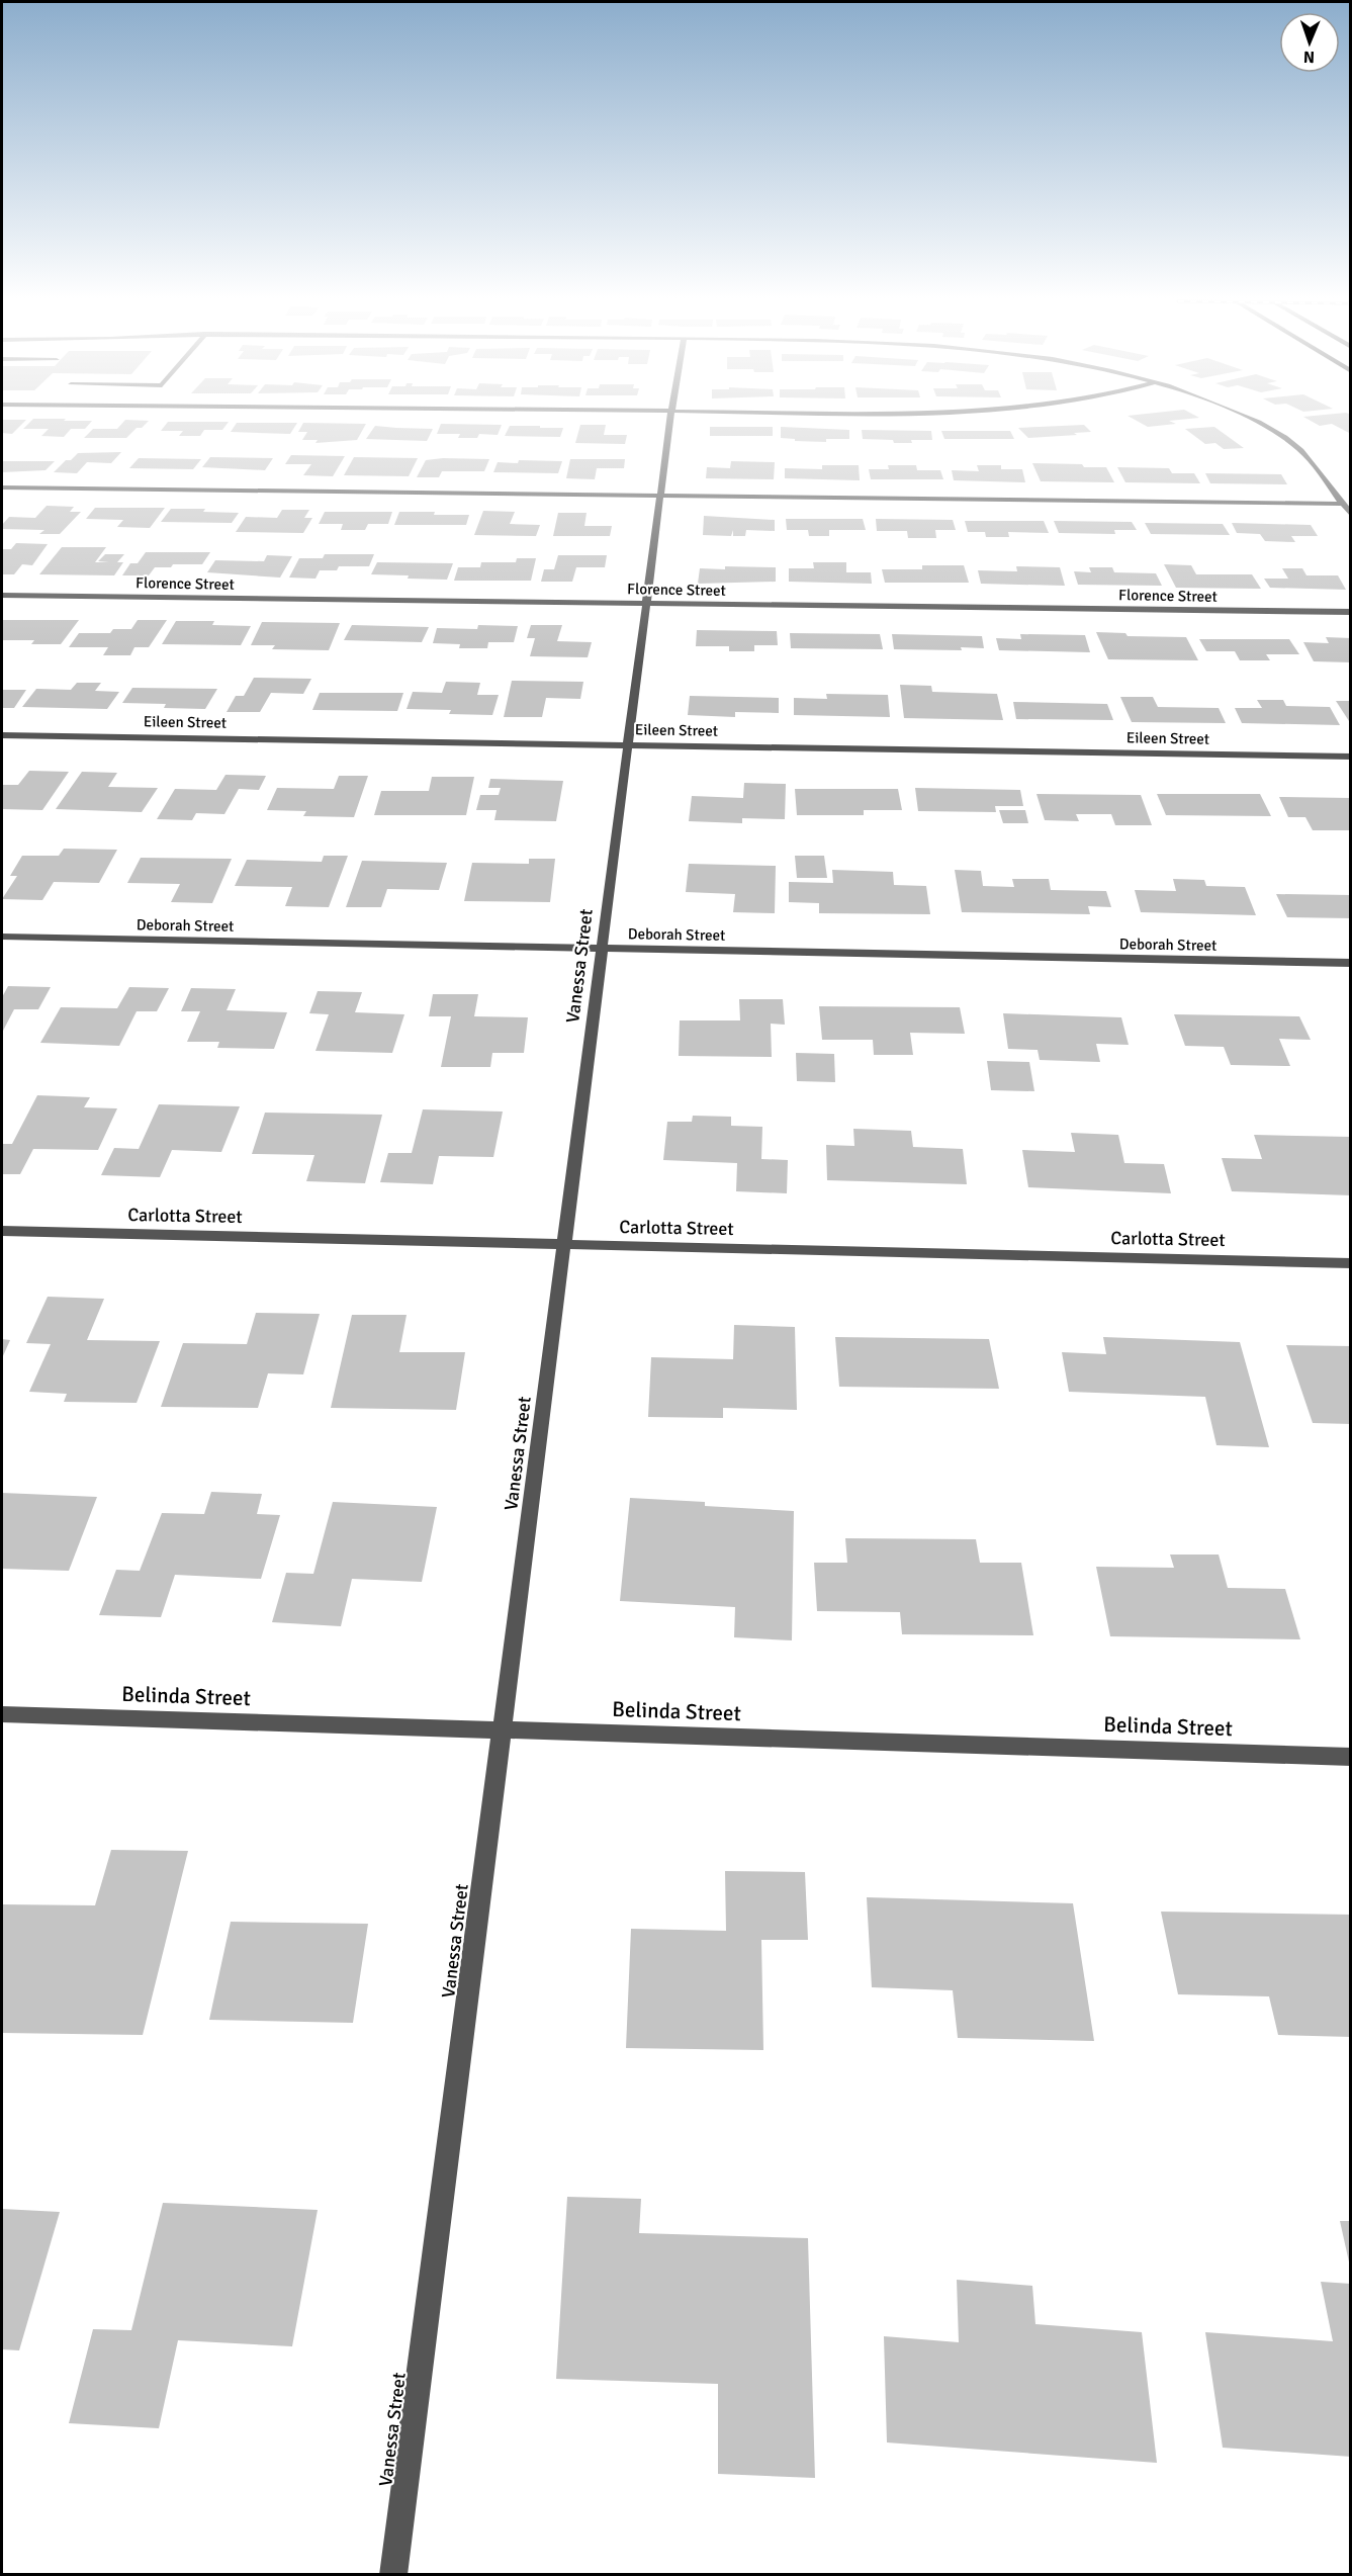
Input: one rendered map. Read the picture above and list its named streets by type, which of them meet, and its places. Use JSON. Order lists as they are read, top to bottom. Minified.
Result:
{"streets":{"street":["Florence Street","Eileen Street","Deborah Street","Vanessa Street","Carlotta Street","Belinda Street"]},"crossings":[["Florence Street","Vanessa Street"],["Eileen Street","Vanessa Street"],["Deborah Street","Vanessa Street"],["Vanessa Street","Carlotta Street"],["Vanessa Street","Belinda Street"]],"north":"bottom"}
